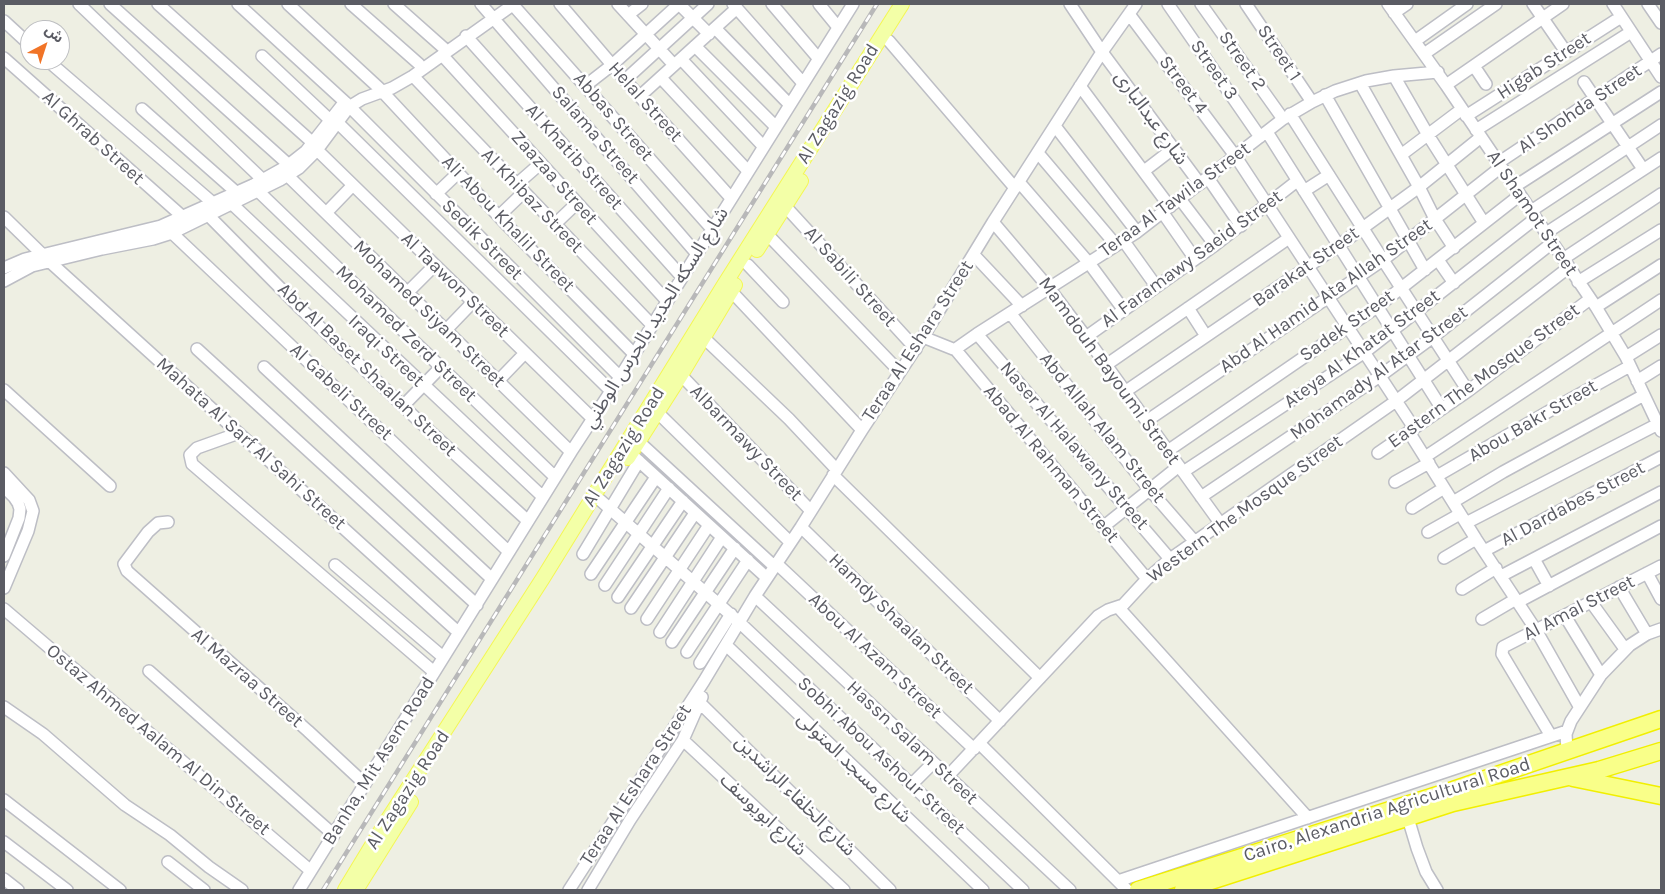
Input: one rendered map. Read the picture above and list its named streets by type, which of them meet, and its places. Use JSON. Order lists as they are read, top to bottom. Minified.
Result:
{"streets":{"highway":["Cairo, Alexandria Agricultural Road"],"main road":["Al Zagazig Road"],"street":["Street 1","Street 2","Higab Street","Street 3","Street 4","Helal Street","Al Shohda Street","Abbas Street","شارع عبدالبارى","Salama Street","Al Ghrab Street","Al Khatib Street","Zaazaa Street","Teraa Al Tawila Street","Al Khibaz Street","Al Shamot Street","Ali Abou Khalil Street","Sedik Street","Al Faramawy Saeid Street","Barakat Street","Al Sabili Street","Al Taawon Street","Abd Al Hamid Ata Allah Street","Mohamed Siyam Street","شارع السكه الحديد بالحرس الوطني","Sadek Street","Mohamed Zerd Street","Teraa Al Eshara Street","Ateya Al Khatat Street","Iraqi Street","Abd Al Baset Shaalan Street","Mamdouh Bayoumi Street","Mohamady Al Atar Street","Eastern The Mosque Street","Al Gabeli Street","Abou Bakr Street","Abd Allah Alam Street","Albarmawy Street","Mahata Al Sarf Al Sahi Street","Naser Al Halawany Street","Abad Al Rahman Street","Al Dardabes Street","Western The Mosque Street","Al Amal Street","Hamdy Shaalan Street","Abou Al Azam Street","Al Mazraa Street","Ostaz Ahmed Aalam Al Din Street","Hassn Salam Street","Sobhi Abou Ashour Street","Banha, Mit Asem Road","شارع مسجد المتولى","شارع الخلفاء الراشدين","شارع ابويوسف"]},"crossings":[["Street 1","Teraa Al Tawila Street"],["Street 2","Teraa Al Tawila Street"],["Street 2","Al Faramawy Saeid Street"],["Street 2","Barakat Street"],["Street 2","Abd Al Hamid Ata Allah Street"],["Street 2","Sadek Street"],["Street 2","Ateya Al Khatat Street"],["Street 2","Mohamady Al Atar Street"],["Street 2","Eastern The Mosque Street"],["Street 2","Western The Mosque Street"],["Higab Street","Al Shamot Street"],["Street 3","Teraa Al Tawila Street"],["Street 3","Al Faramawy Saeid Street"],["Street 3","Barakat Street"],["Street 3","Abd Al Hamid Ata Allah Street"],["Street 3","Sadek Street"],["Street 3","Ateya Al Khatat Street"],["Street 3","Mohamady Al Atar Street"],["Street 3","Eastern The Mosque Street"],["Street 3","Western The Mosque Street"],["Street 4","Teraa Al Tawila Street"],["Street 4","Al Faramawy Saeid Street"],["Street 4","Barakat Street"],["Street 4","Abd Al Hamid Ata Allah Street"],["Street 4","Sadek Street"],["Street 4","Teraa Al Eshara Street"],["Street 4","Ateya Al Khatat Street"],["Street 4","Mohamady Al Atar Street"],["Street 4","Eastern The Mosque Street"],["Street 4","Abou Bakr Street"],["Street 4","Al Dardabes Street"],["Street 4","Western The Mosque Street"],["Street 4","Al Amal Street"],["Helal Street","شارع السكه الحديد بالحرس الوطني"],["Al Zagazig Road","Al Sabili Street"],["Al Zagazig Road","Albarmawy Street"],["Al Zagazig Road","Abou Al Azam Street"],["Al Zagazig Road","Sobhi Abou Ashour Street"],["Al Shohda Street","Al Shamot Street"],["Al Shohda Street","Abd Al Hamid Ata Allah Street"],["Abbas Street","شارع السكه الحديد بالحرس الوطني"],["شارع عبدالبارى","Teraa Al Tawila Street"],["شارع عبدالبارى","Al Faramawy Saeid Street"],["شارع عبدالبارى","Teraa Al Eshara Street"],["Salama Street","شارع السكه الحديد بالحرس الوطني"],["Al Khatib Street","شارع السكه الحديد بالحرس الوطني"],["Zaazaa Street","شارع السكه الحديد بالحرس الوطني"],["Teraa Al Tawila Street","Al Shamot Street"],["Teraa Al Tawila Street","Mamdouh Bayoumi Street"],["Teraa Al Tawila Street","Abd Allah Alam Street"],["Teraa Al Tawila Street","Naser Al Halawany Street"],["Teraa Al Tawila Street","Abad Al Rahman Street"],["Al Khibaz Street","شارع السكه الحديد بالحرس الوطني"],["Al Shamot Street","Barakat Street"],["Al Shamot Street","Abd Al Hamid Ata Allah Street"],["Al Shamot Street","Sadek Street"],["Al Shamot Street","Ateya Al Khatat Street"],["Al Shamot Street","Mohamady Al Atar Street"],["Al Shamot Street","Eastern The Mosque Street"],["Al Shamot Street","Abou Bakr Street"],["Al Shamot Street","Western The Mosque Street"],["Ali Abou Khalil Street","شارع السكه الحديد بالحرس الوطني"],["Sedik Street","شارع السكه الحديد بالحرس الوطني"],["Al Faramawy Saeid Street","Mamdouh Bayoumi Street"],["Barakat Street","Mamdouh Bayoumi Street"],["Al Sabili Street","Teraa Al Eshara Street"],["Al Taawon Street","شارع السكه الحديد بالحرس الوطني"],["Abd Al Hamid Ata Allah Street","Mamdouh Bayoumi Street"],["Mohamed Siyam Street","شارع السكه الحديد بالحرس الوطني"],["شارع السكه الحديد بالحرس الوطني","Mohamed Zerd Street"],["شارع السكه الحديد بالحرس الوطني","Iraqi Street"],["شارع السكه الحديد بالحرس الوطني","Abd Al Baset Shaalan Street"],["شارع السكه الحديد بالحرس الوطني","Al Gabeli Street"],["شارع السكه الحديد بالحرس الوطني","Mahata Al Sarf Al Sahi Street"],["شارع السكه الحديد بالحرس الوطني","Banha, Mit Asem Road"],["Sadek Street","Mamdouh Bayoumi Street"],["Teraa Al Eshara Street","Mamdouh Bayoumi Street"],["Teraa Al Eshara Street","Albarmawy Street"],["Teraa Al Eshara Street","Hamdy Shaalan Street"],["Teraa Al Eshara Street","Abou Al Azam Street"],["Teraa Al Eshara Street","Hassn Salam Street"],["Teraa Al Eshara Street","Sobhi Abou Ashour Street"],["Teraa Al Eshara Street","شارع مسجد المتولى"],["Teraa Al Eshara Street","شارع الخلفاء الراشدين"],["Teraa Al Eshara Street","شارع ابويوسف"],["Ateya Al Khatat Street","Mamdouh Bayoumi Street"],["Ateya Al Khatat Street","Abd Allah Alam Street"],["Ateya Al Khatat Street","Naser Al Halawany Street"],["Ateya Al Khatat Street","Abad Al Rahman Street"],["Mamdouh Bayoumi Street","Mohamady Al Atar Street"],["Mamdouh Bayoumi Street","Western The Mosque Street"],["Abd Allah Alam Street","Western The Mosque Street"],["Mahata Al Sarf Al Sahi Street","Banha, Mit Asem Road"],["Naser Al Halawany Street","Western The Mosque Street"],["Abad Al Rahman Street","Western The Mosque Street"],["Western The Mosque Street","Hamdy Shaalan Street"],["Western The Mosque Street","Abou Al Azam Street"],["Western The Mosque Street","Hassn Salam Street"],["Al Mazraa Street","Banha, Mit Asem Road"],["Ostaz Ahmed Aalam Al Din Street","Banha, Mit Asem Road"]],"north":"top right"}
